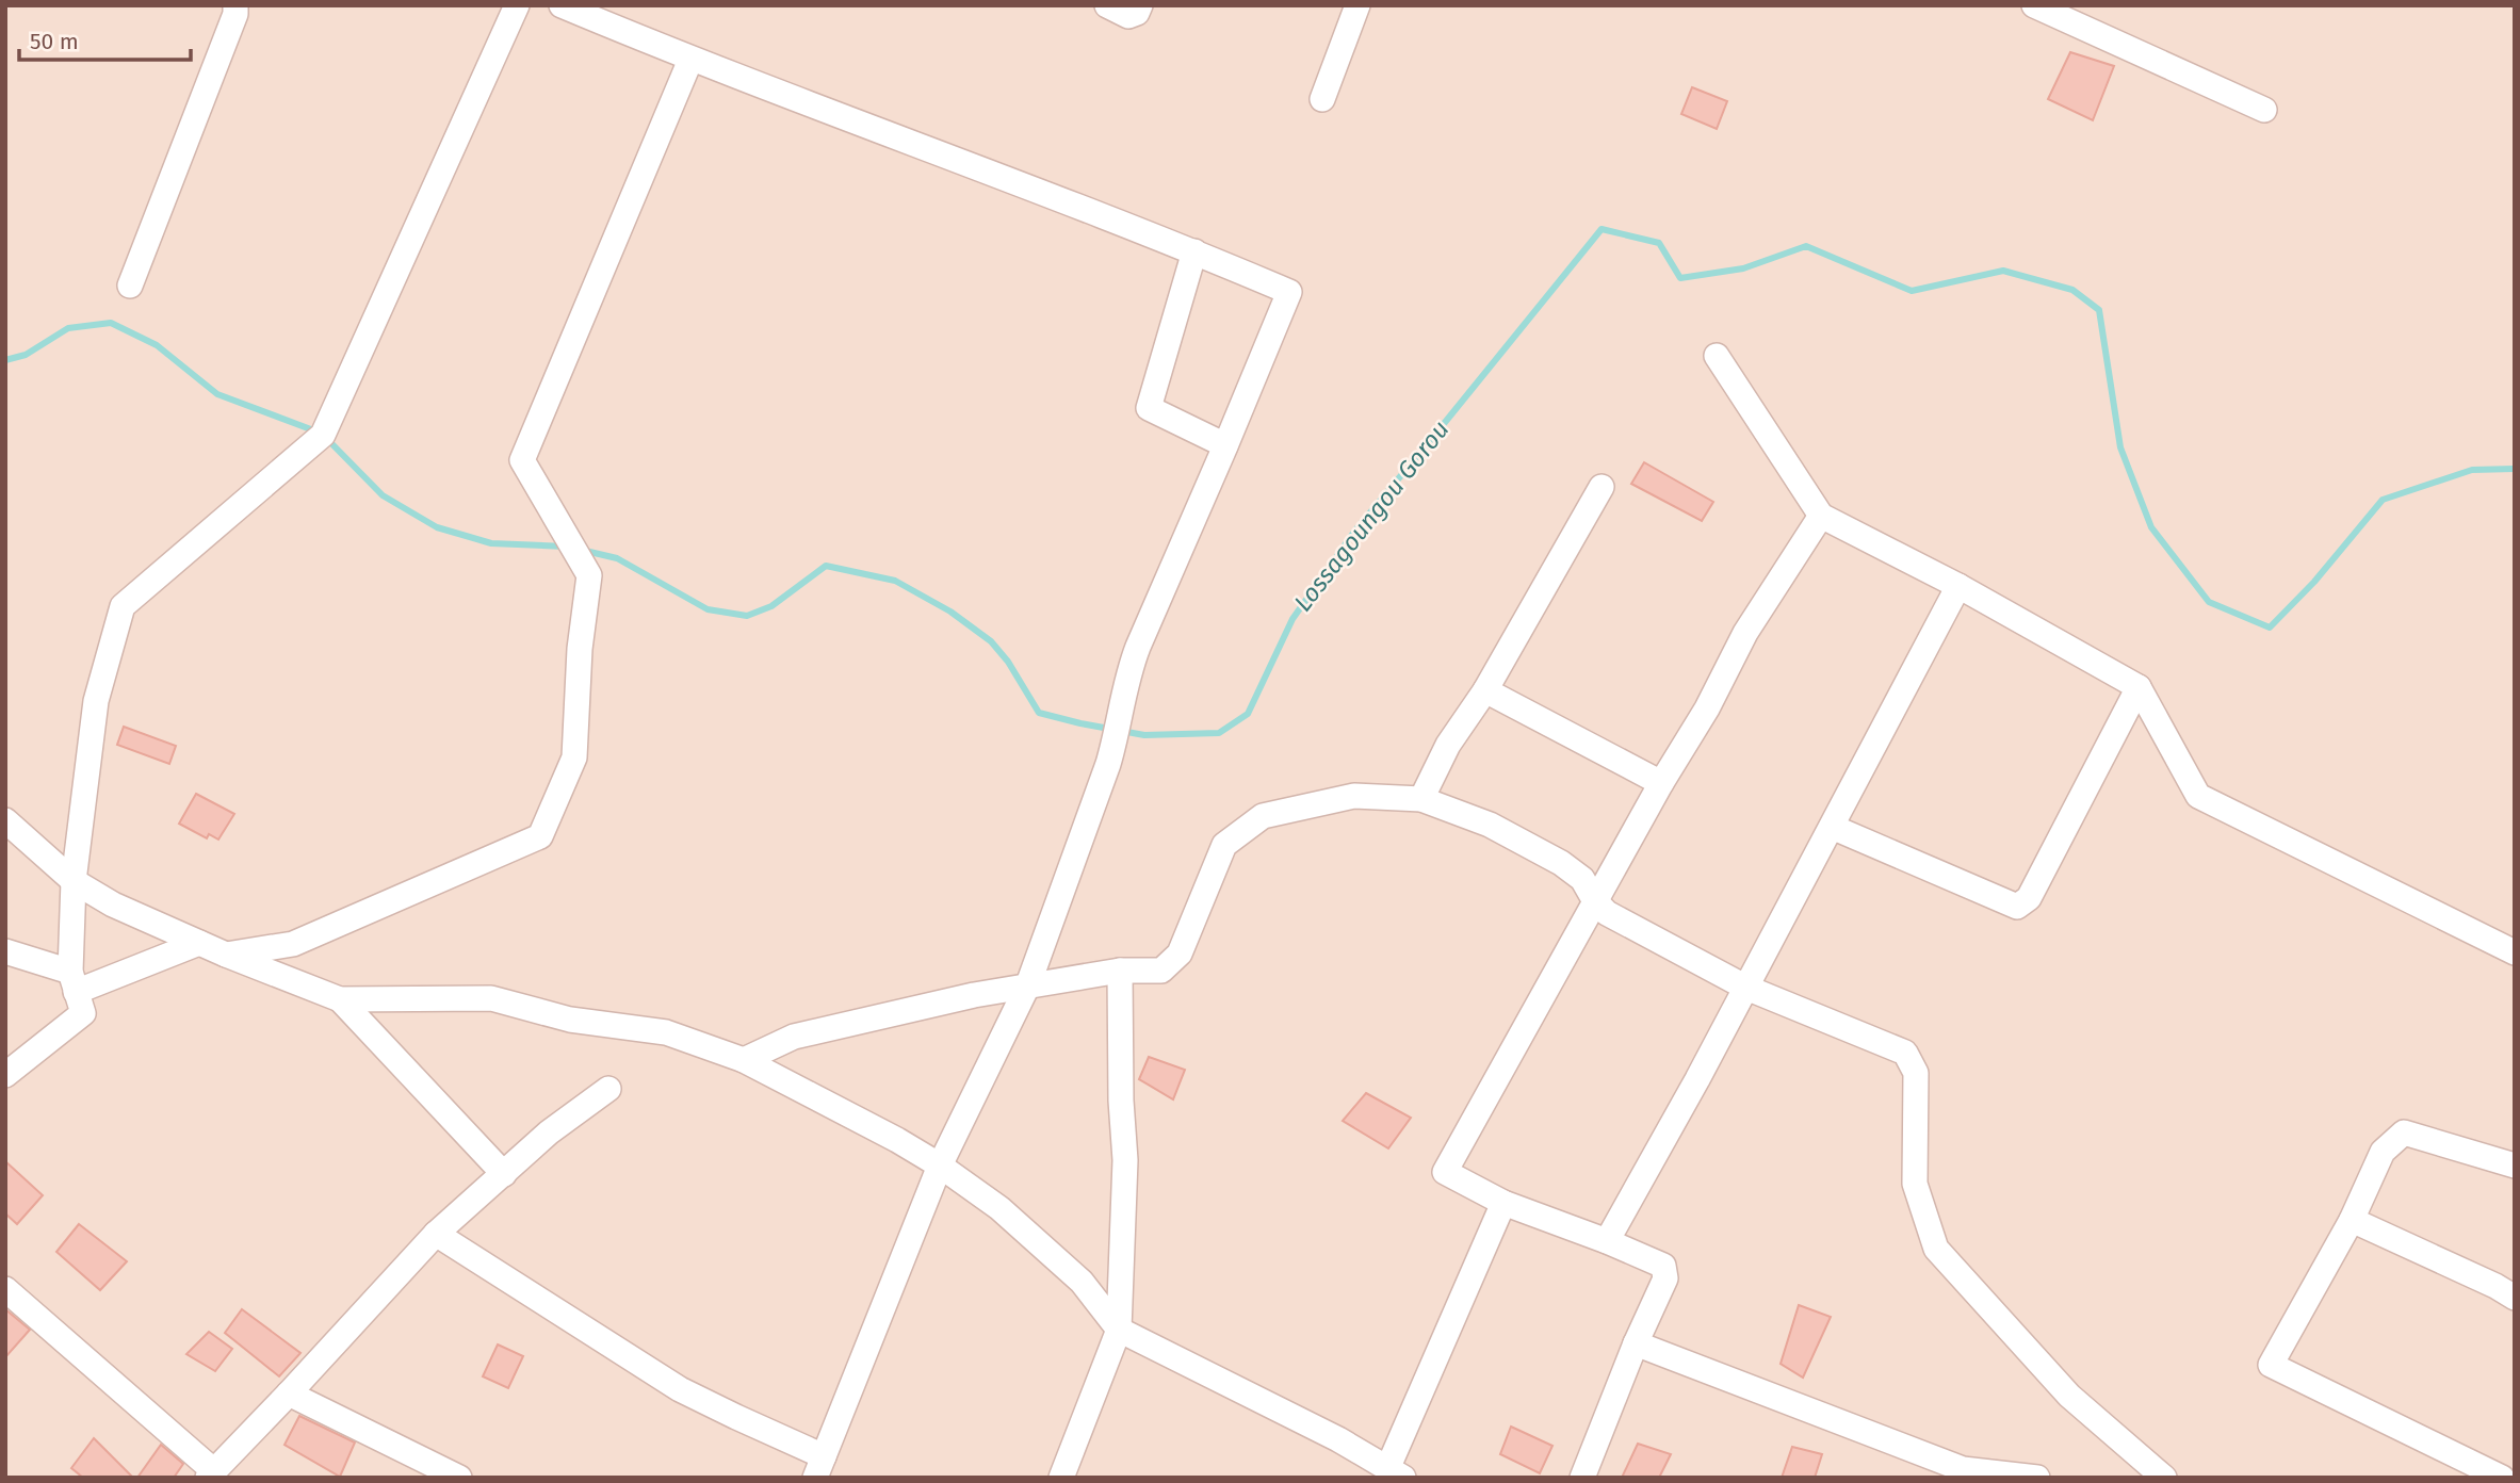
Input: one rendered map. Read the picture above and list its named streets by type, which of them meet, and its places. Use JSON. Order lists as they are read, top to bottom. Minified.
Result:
{"water":["Lossagoungou Gorou"],"scale_bar":"50 m"}
